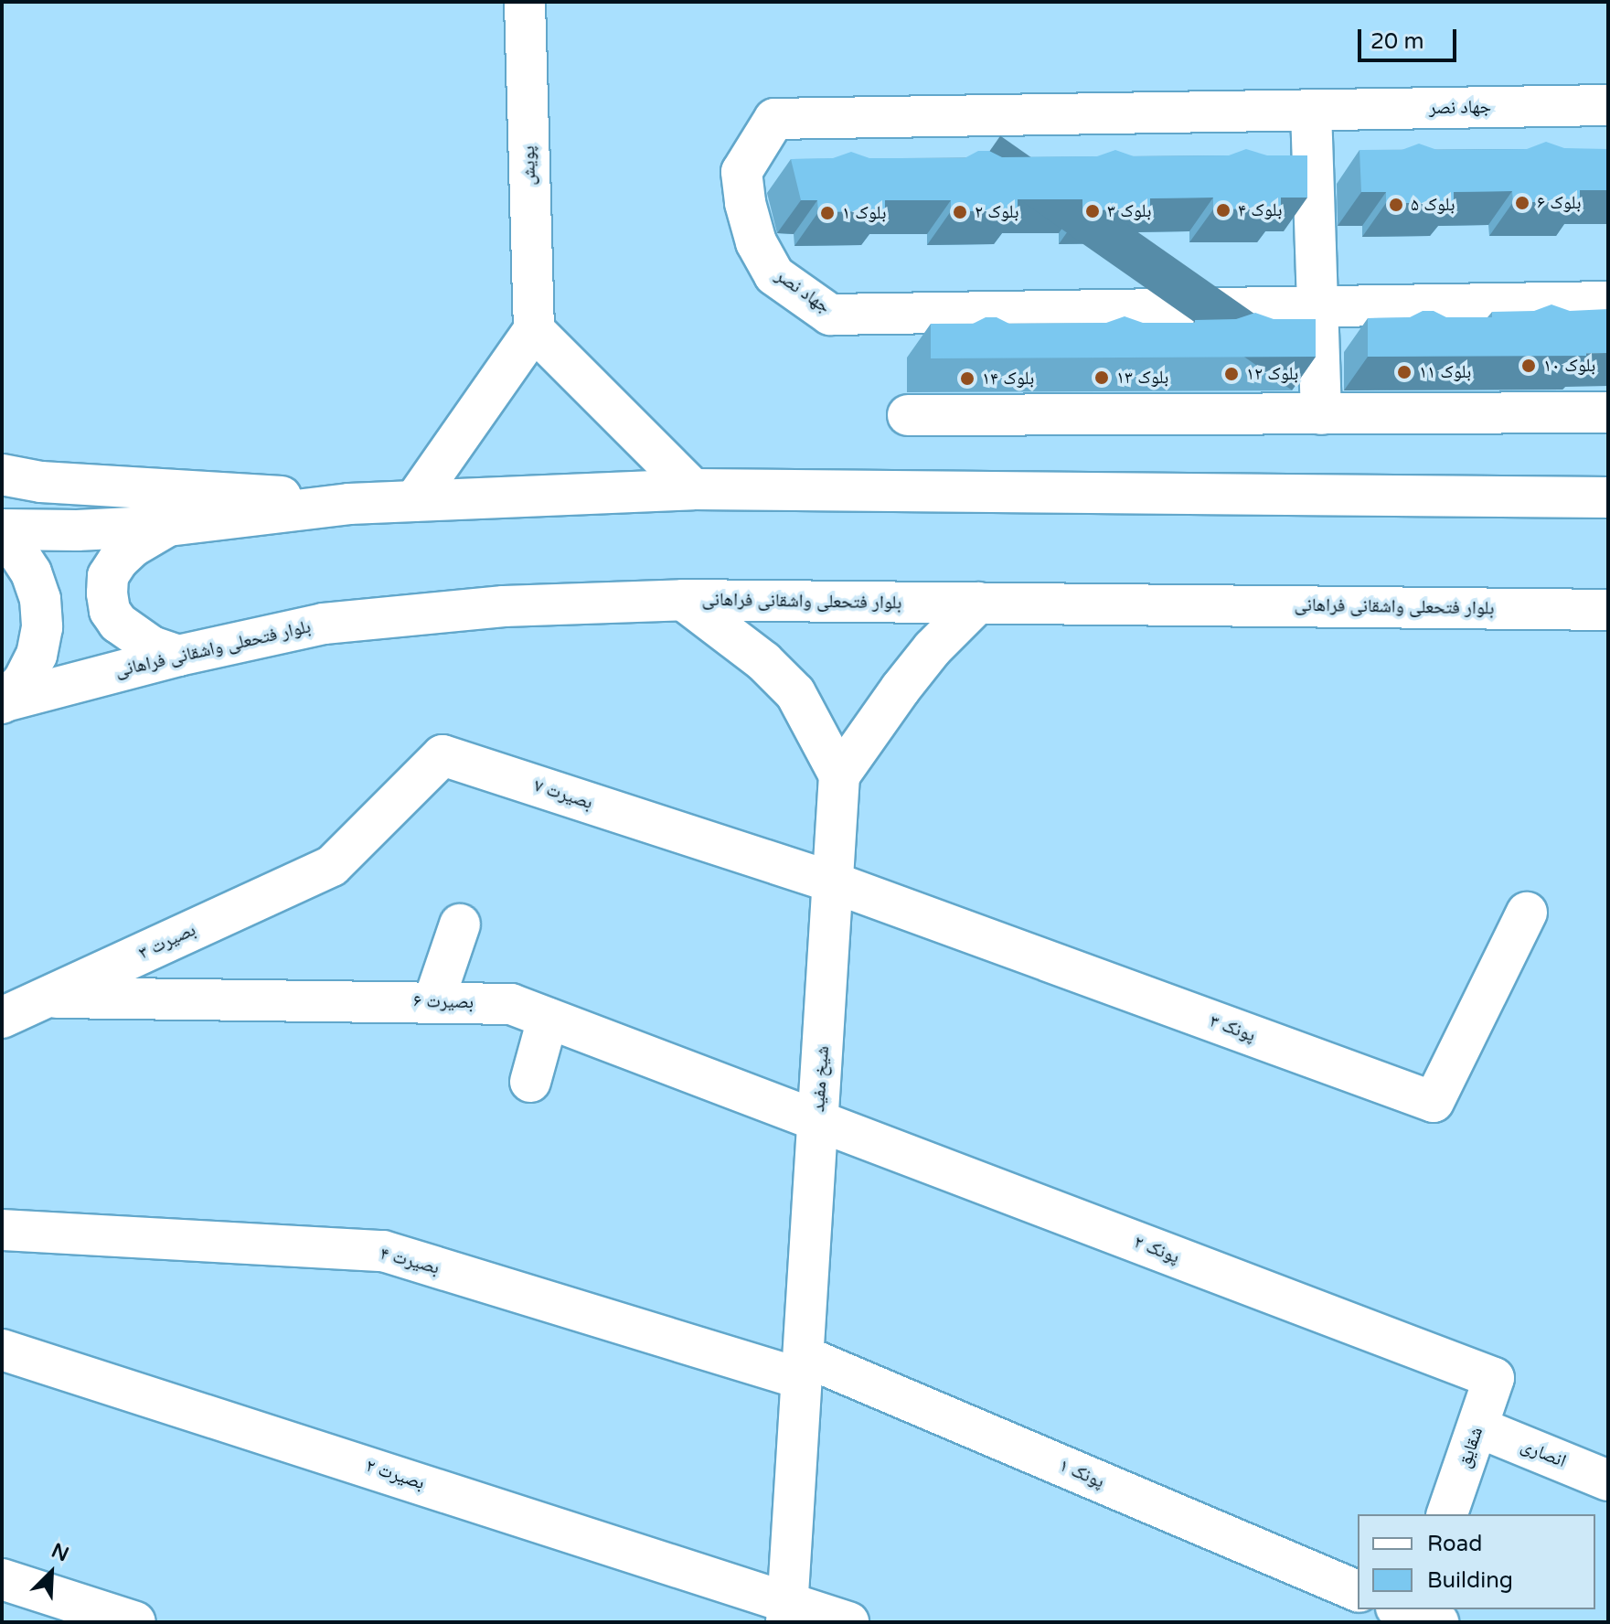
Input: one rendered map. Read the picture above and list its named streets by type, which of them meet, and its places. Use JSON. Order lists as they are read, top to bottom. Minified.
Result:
{"streets":{"street":["جهاد نصر","پویش","بلوار فتحعلی واشقانی فراهانی","بصیرت ۷","بصیرت ۳","بصیرت ۶","پونک ۳","شیخ مفید","پونک ۲","بصیرت ۴","شقایق","انصاری","پونک ۱","بصیرت ۲"]},"crossings":[["بصیرت ۷","بصیرت ۳"],["بصیرت ۷","پونک ۳"],["بصیرت ۷","شیخ مفید"],["بصیرت ۳","بصیرت ۶"],["بصیرت ۶","شیخ مفید"],["بصیرت ۶","پونک ۲"],["پونک ۳","شیخ مفید"],["شیخ مفید","پونک ۲"],["شیخ مفید","بصیرت ۴"],["شیخ مفید","پونک ۱"],["شیخ مفید","بصیرت ۲"],["پونک ۲","شقایق"],["بصیرت ۴","پونک ۱"],["شقایق","انصاری"]],"places":["بلوک ۶","بلوک ۵","بلوک ۴","بلوک ۳","بلوک ۲","بلوک ۱","بلوک ۱۰","بلوک ۱۱","بلوک ۱۲","بلوک ۱۳","بلوک ۱۴"],"legend":["Road","Building"],"scale_bar":"20 m","north":"top right"}
